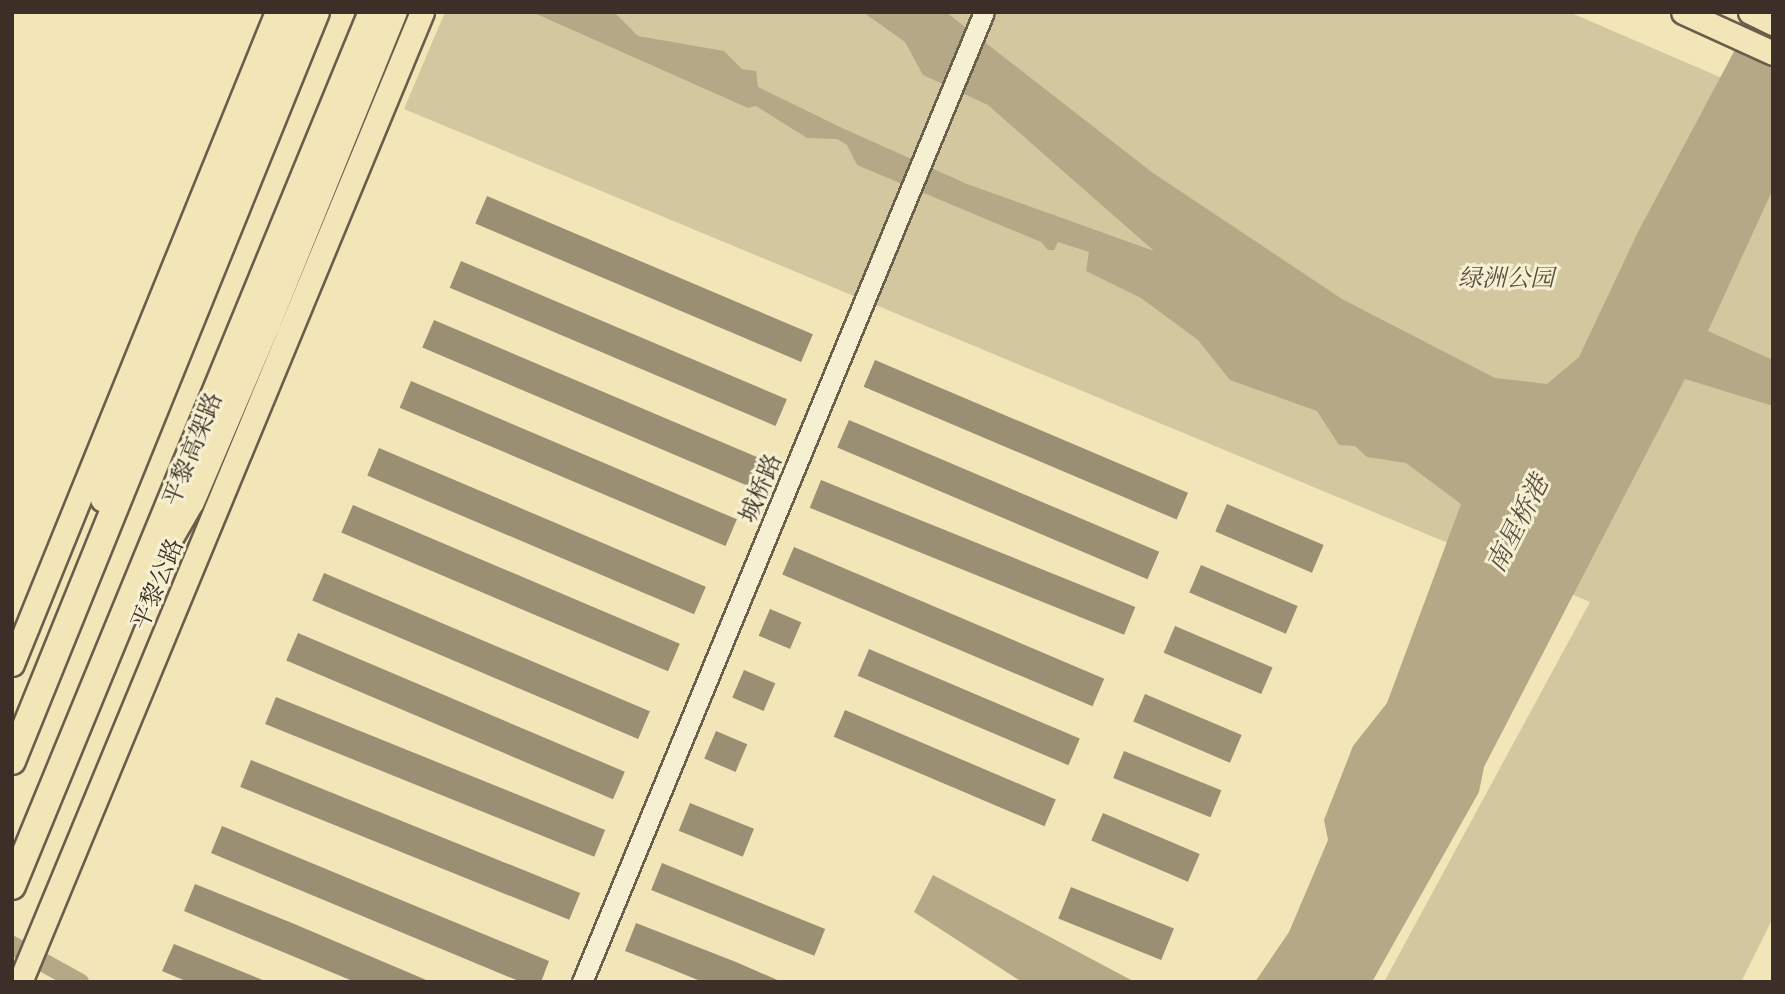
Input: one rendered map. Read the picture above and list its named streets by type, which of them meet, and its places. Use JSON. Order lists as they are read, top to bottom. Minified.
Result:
{"streets":{"highway":["平黎高架路"],"main road":["平黎公路"],"street":["城桥路"]},"water":["南星桥港"],"parks":["绿洲公园"]}
